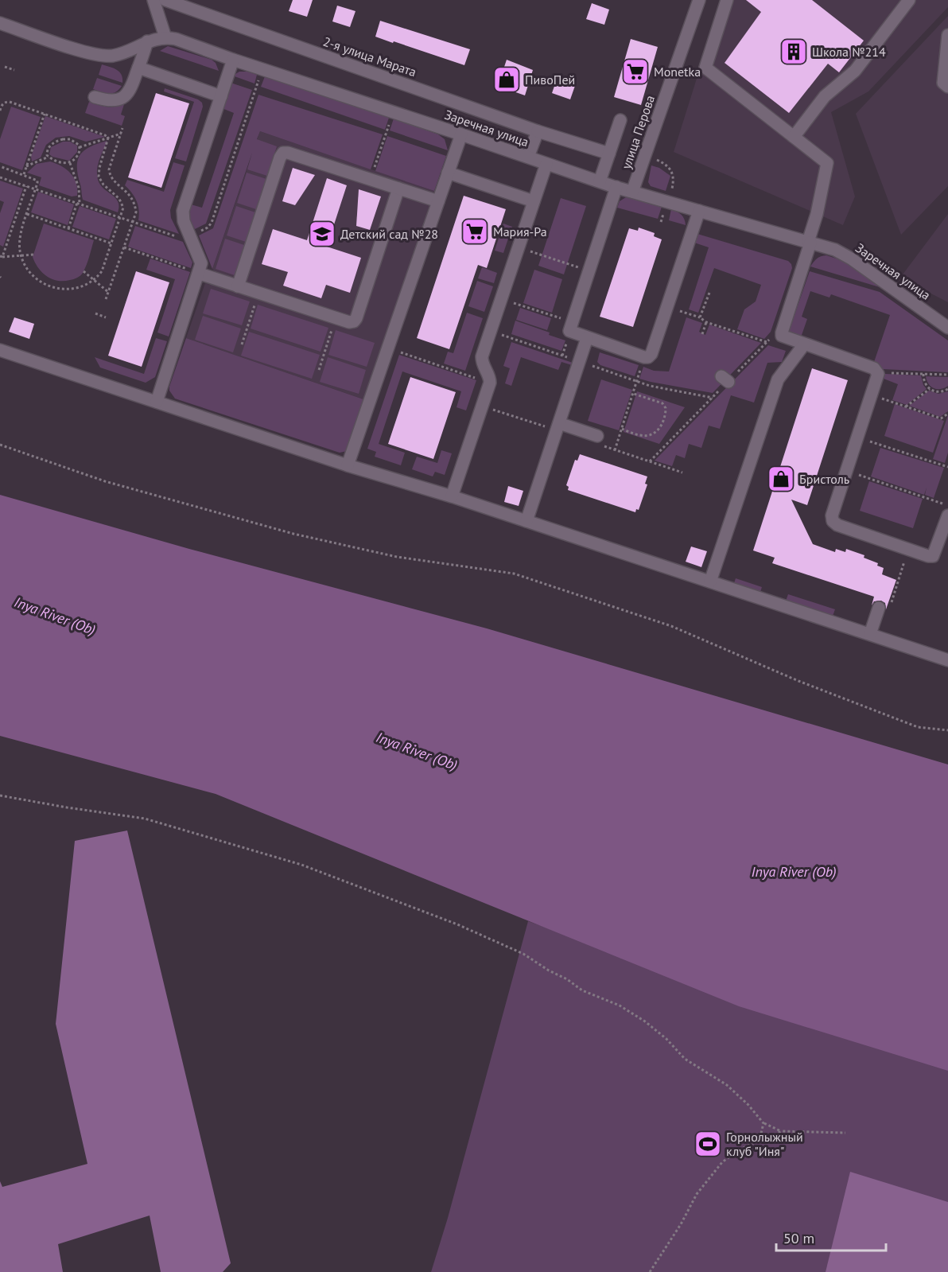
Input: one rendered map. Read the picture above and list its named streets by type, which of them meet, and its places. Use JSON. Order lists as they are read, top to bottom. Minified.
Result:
{"streets":{"street":["2-я улица Марата","Заречная улица","улица Перова"]},"crossings":[["Заречная улица","улица Перова"]],"water":["Inya River (Ob)"],"places":{"building":["Школа №214"],"supermarket":["Monetka","Мария-Ра"],"shop":["ПивоПей","Бристоль"],"school or university":["Детский сад №28"],"sports":["Горнолыжный клуб \"Иня\""]},"scale_bar":"50 m"}
